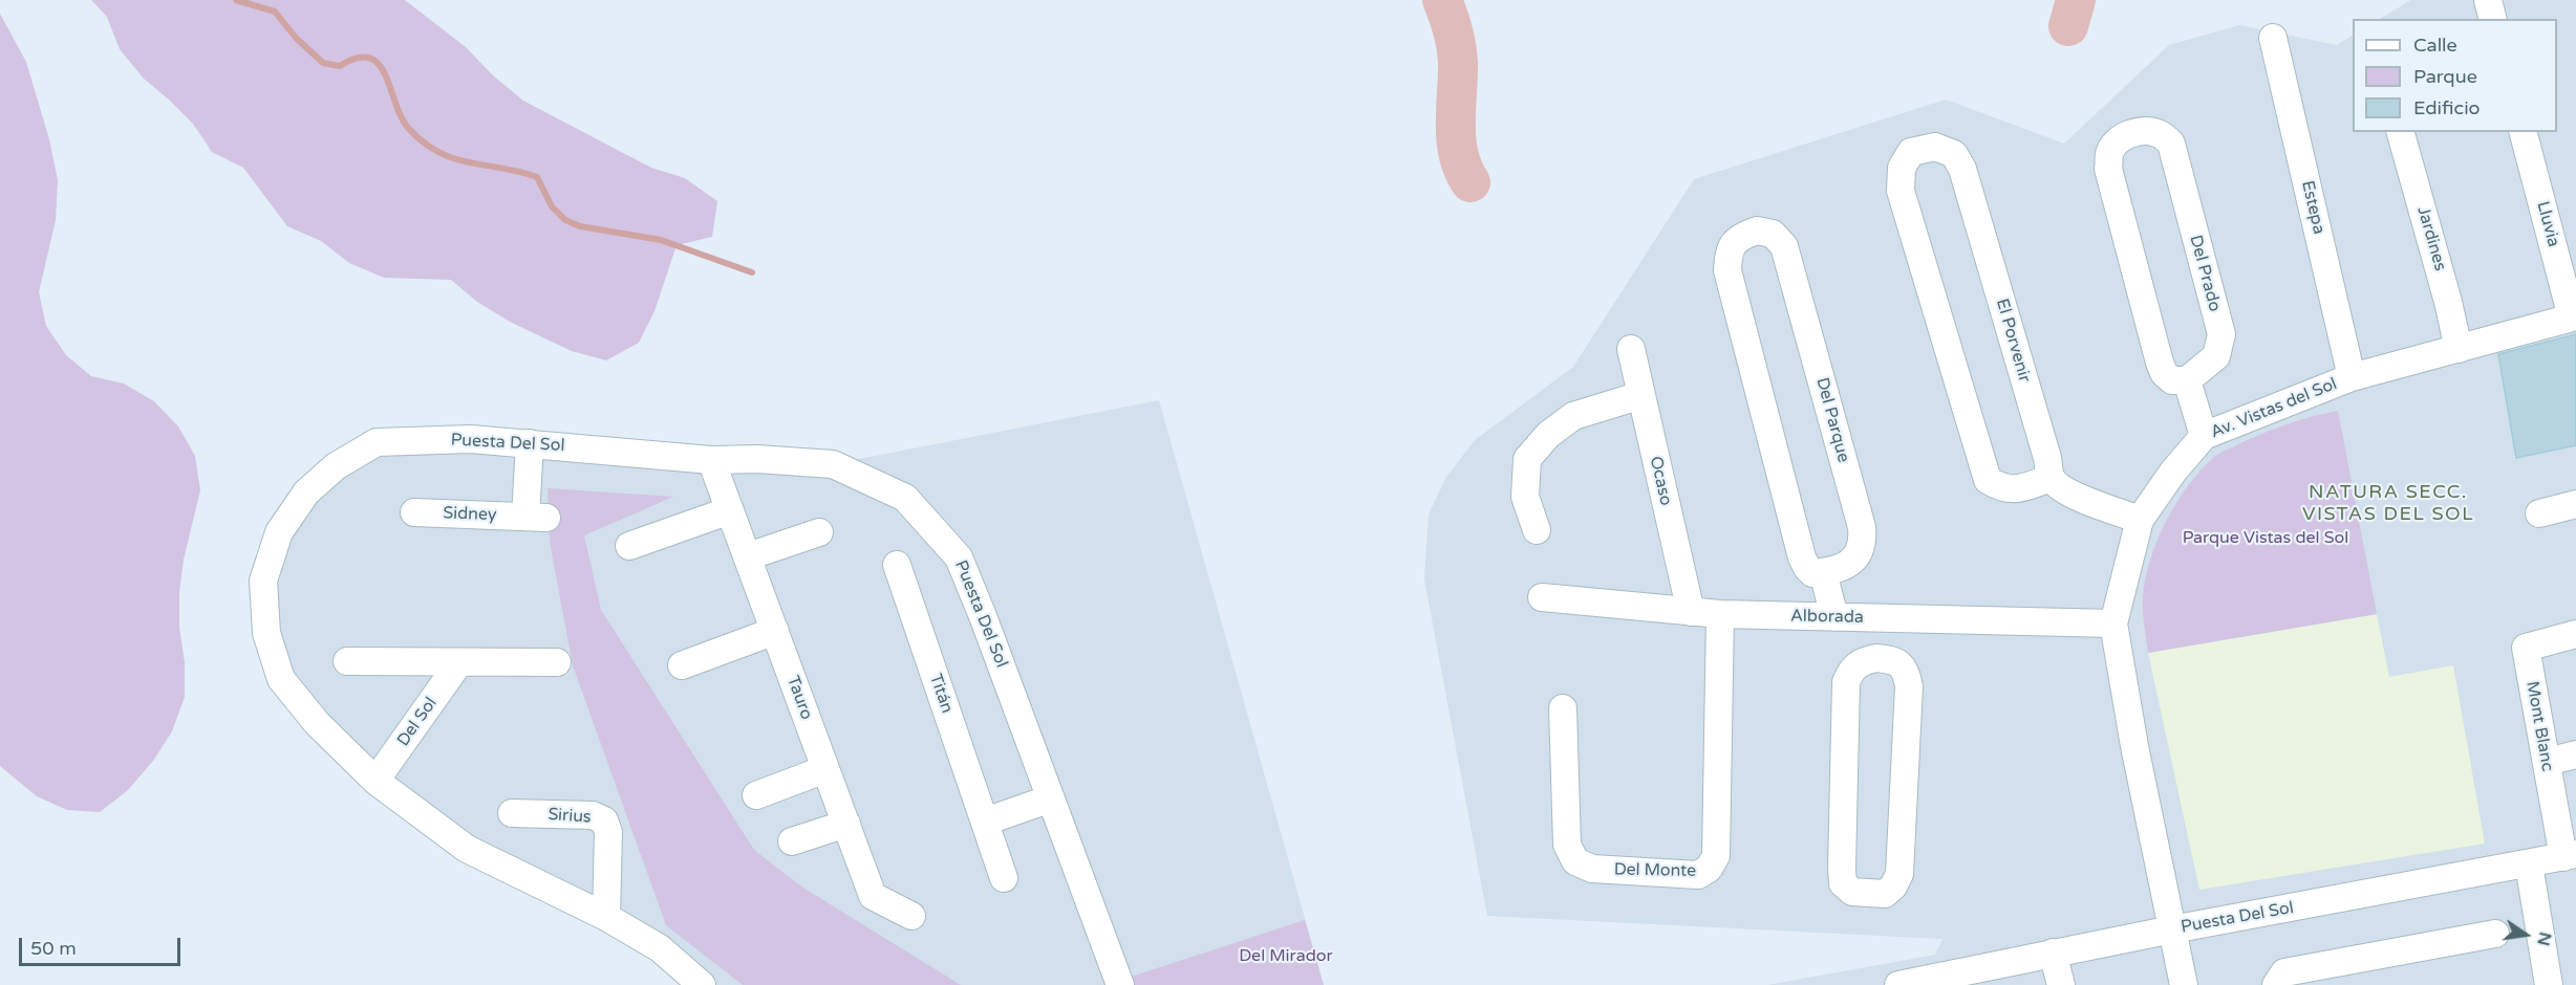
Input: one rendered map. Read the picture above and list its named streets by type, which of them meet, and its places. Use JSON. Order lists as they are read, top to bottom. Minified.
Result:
{"streets":{"street":["Estepa","Lluvia","Jardines","Del Prado","El Porvenir","Av. Vistas del Sol","Del Parque","Puesta Del Sol","Ocaso","Sidney","Alborada","Titán","Tauro","Del Sol","Mont Blanc","Sirius","Del Monte"]},"crossings":[["Estepa","Av. Vistas del Sol"],["Lluvia","Av. Vistas del Sol"],["Jardines","Av. Vistas del Sol"],["Av. Vistas del Sol","Puesta Del Sol"],["Av. Vistas del Sol","Alborada"],["Puesta Del Sol","Sidney"],["Puesta Del Sol","Tauro"],["Puesta Del Sol","Del Sol"],["Puesta Del Sol","Mont Blanc"],["Puesta Del Sol","Sirius"],["Ocaso","Alborada"],["Alborada","Del Monte"]],"districts":["NATURA SECC. VISTAS DEL SOL"],"parks":["Parque Vistas del Sol","Del Mirador"],"legend":["Calle","Parque","Edificio"],"scale_bar":"50 m","north":"right"}
